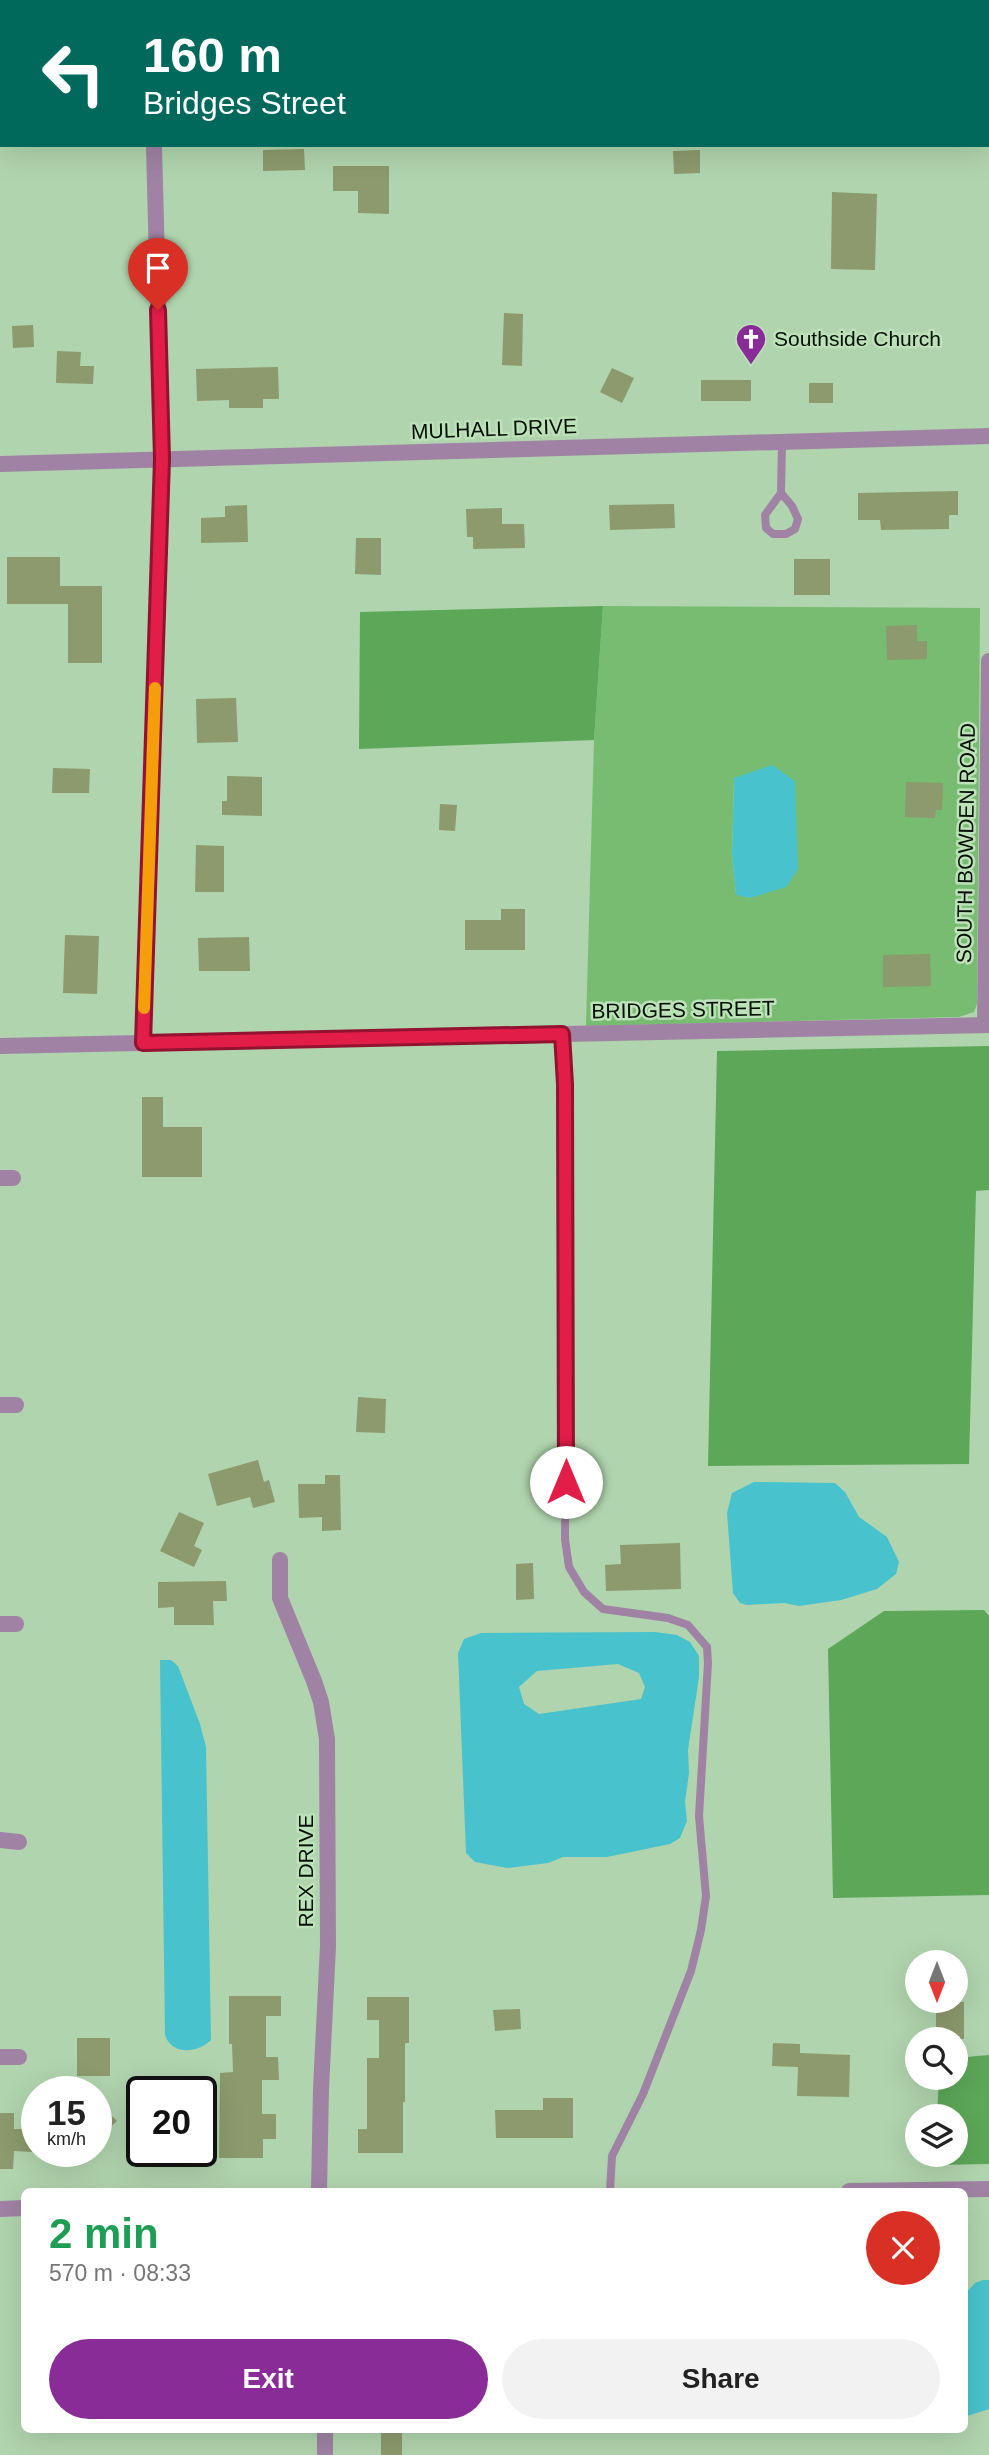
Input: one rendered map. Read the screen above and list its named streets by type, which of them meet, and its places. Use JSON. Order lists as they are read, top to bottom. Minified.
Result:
{"streets":{"street":["MULHALL DRIVE","SOUTH BOWDEN ROAD","BRIDGES STREET","REX DRIVE"]},"crossings":[["SOUTH BOWDEN ROAD","BRIDGES STREET"]],"places":{"church":["Southside Church"]},"north":"bottom","page":{"turn":["160 m","Bridges Street"],"speed":"15 km/h","limit":"20","heading":["2 min","570 m · 08:33"],"buttons":["Exit","Share"]}}
